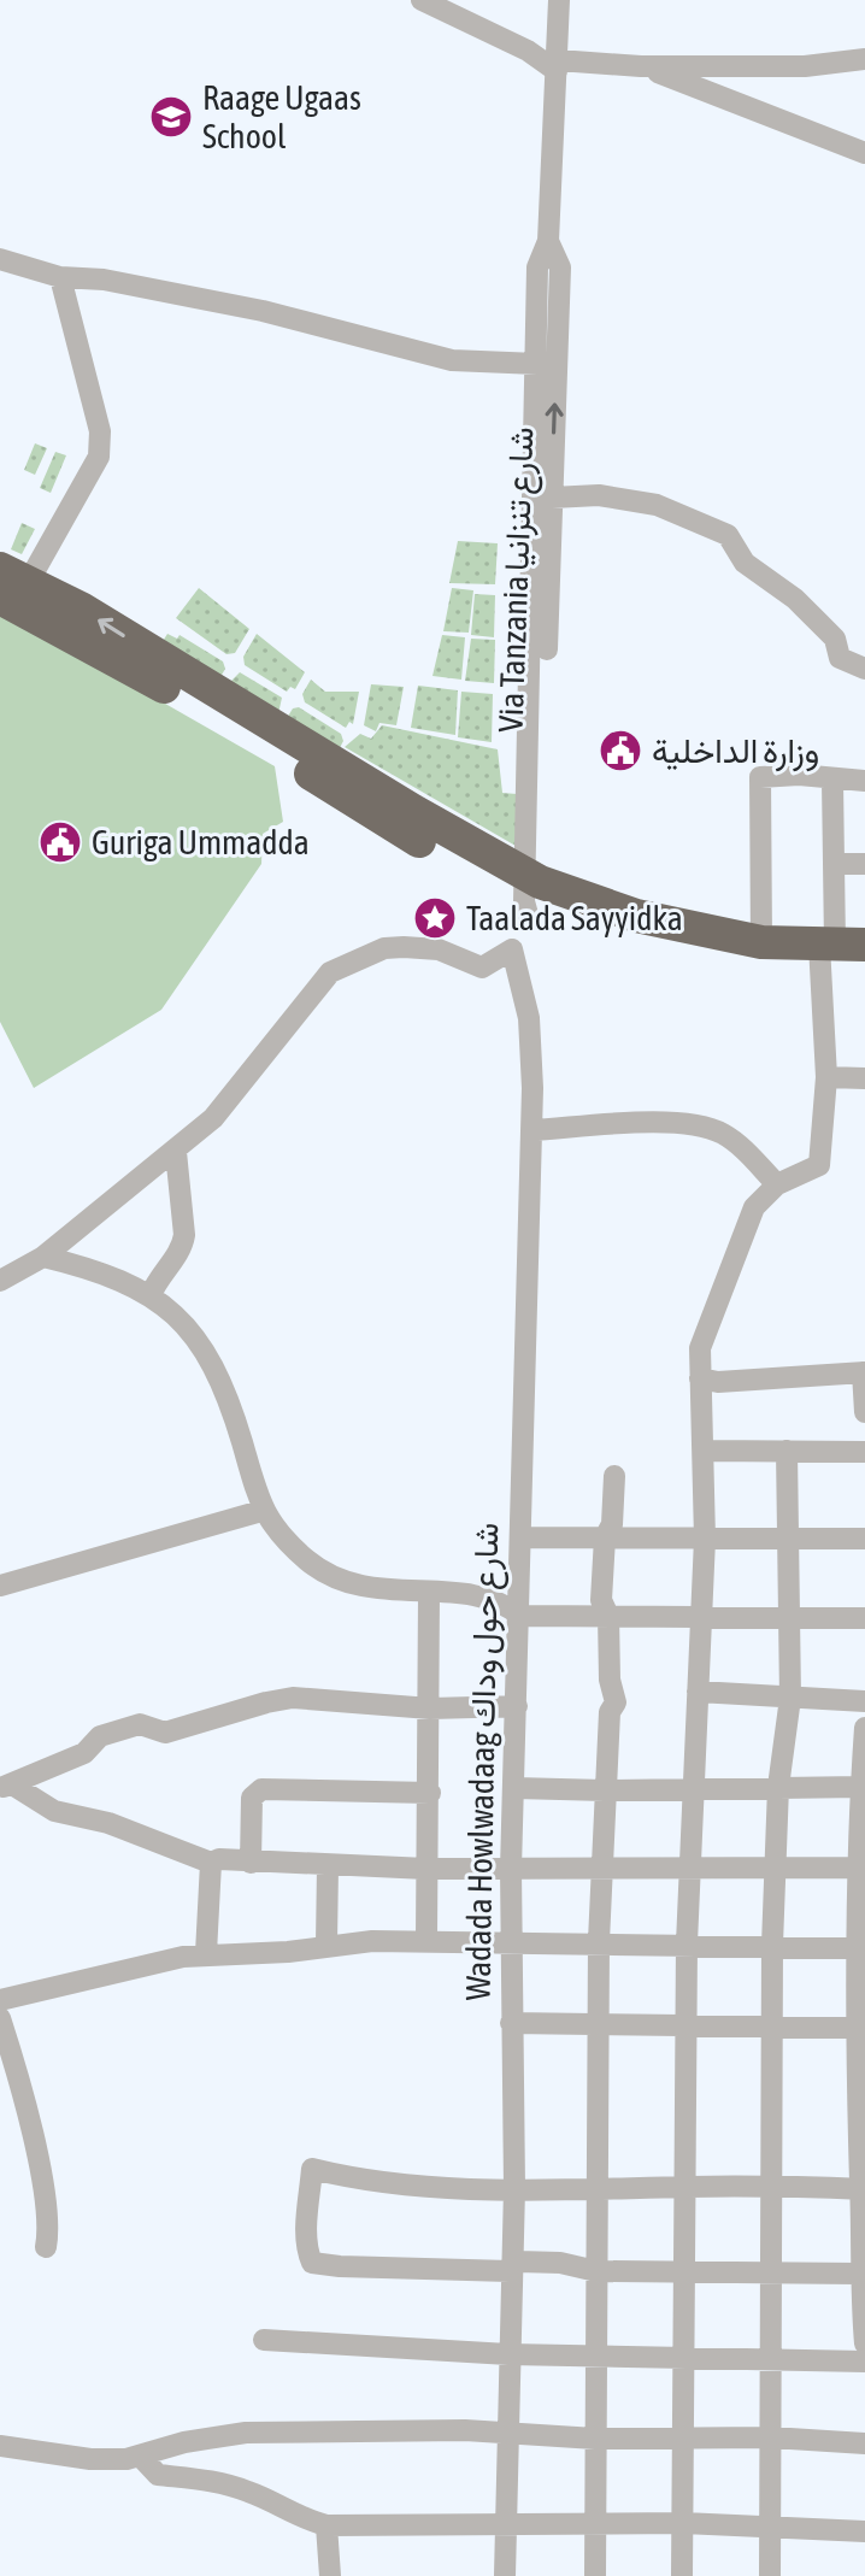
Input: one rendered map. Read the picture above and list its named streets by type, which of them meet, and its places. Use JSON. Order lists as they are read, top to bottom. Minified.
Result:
{"streets":{"street":["Via Tanzania شارع تنزانيا","Wadada Howlwadaag شارع حول وداك"]},"crossings":[["Via Tanzania شارع تنزانيا","Wadada Howlwadaag شارع حول وداك"]],"places":{"school or university":["Raage Ugaas School"],"public building":["وزارة الداخلية","Guriga Ummadda"],"place":["Taalada Sayyidka"]}}
